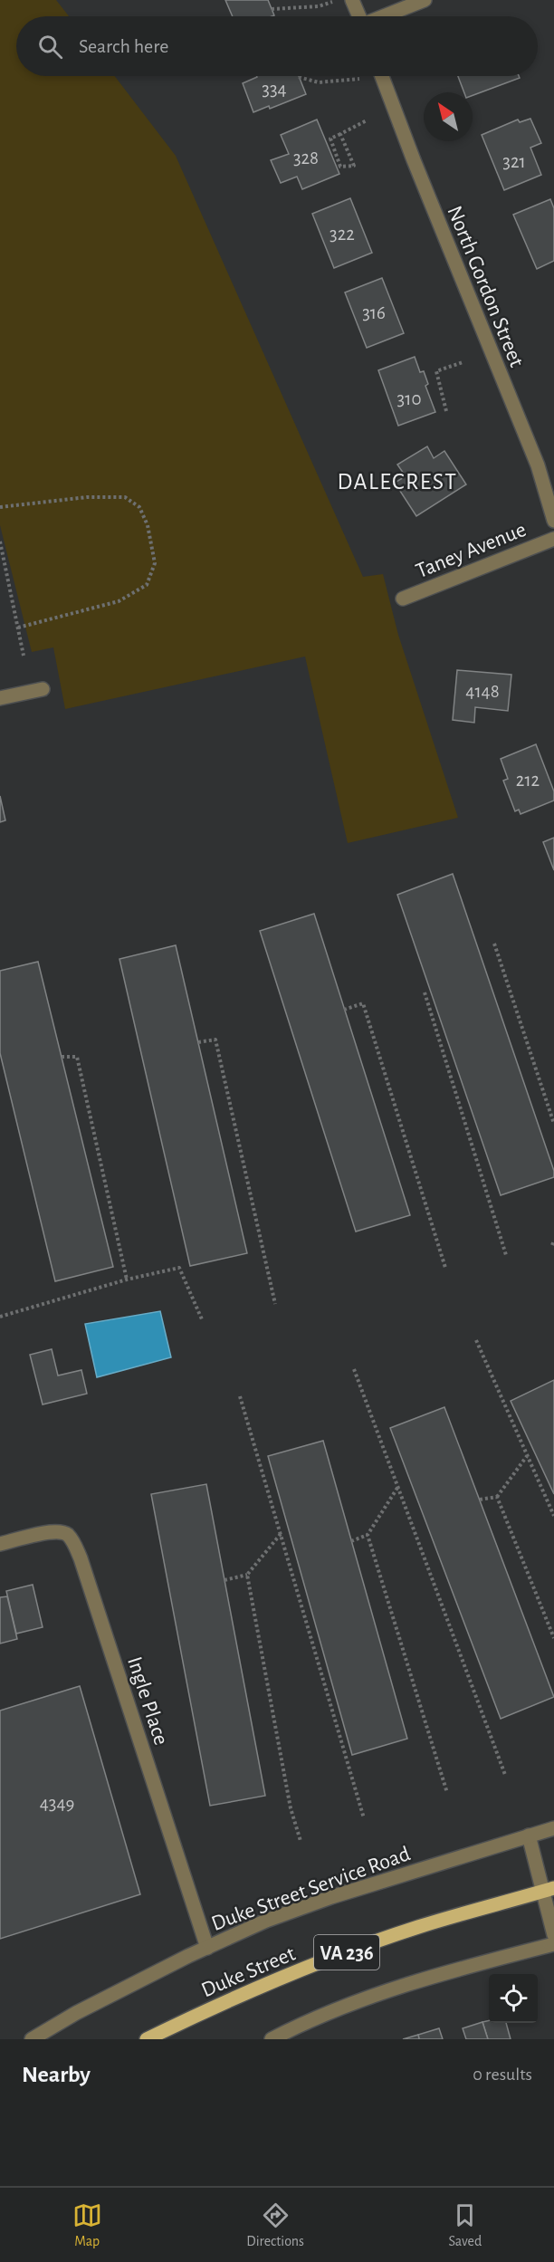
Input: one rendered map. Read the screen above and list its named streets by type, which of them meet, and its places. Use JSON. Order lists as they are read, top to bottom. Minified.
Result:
{"streets":{"main road":["VA 236","Duke Street"],"street":["North Gordon Street","Taney Avenue","Ingle Place","Duke Street Service Road"]},"crossings":[["Ingle Place","Duke Street Service Road"]],"districts":["DALECREST"],"house_numbers":["334","328","321","322","316","310","4148","212","4349"],"north":"top left","page":{"search":"Search here","heading":["Nearby","0 results"],"nav":["Map","Directions","Saved"]}}
